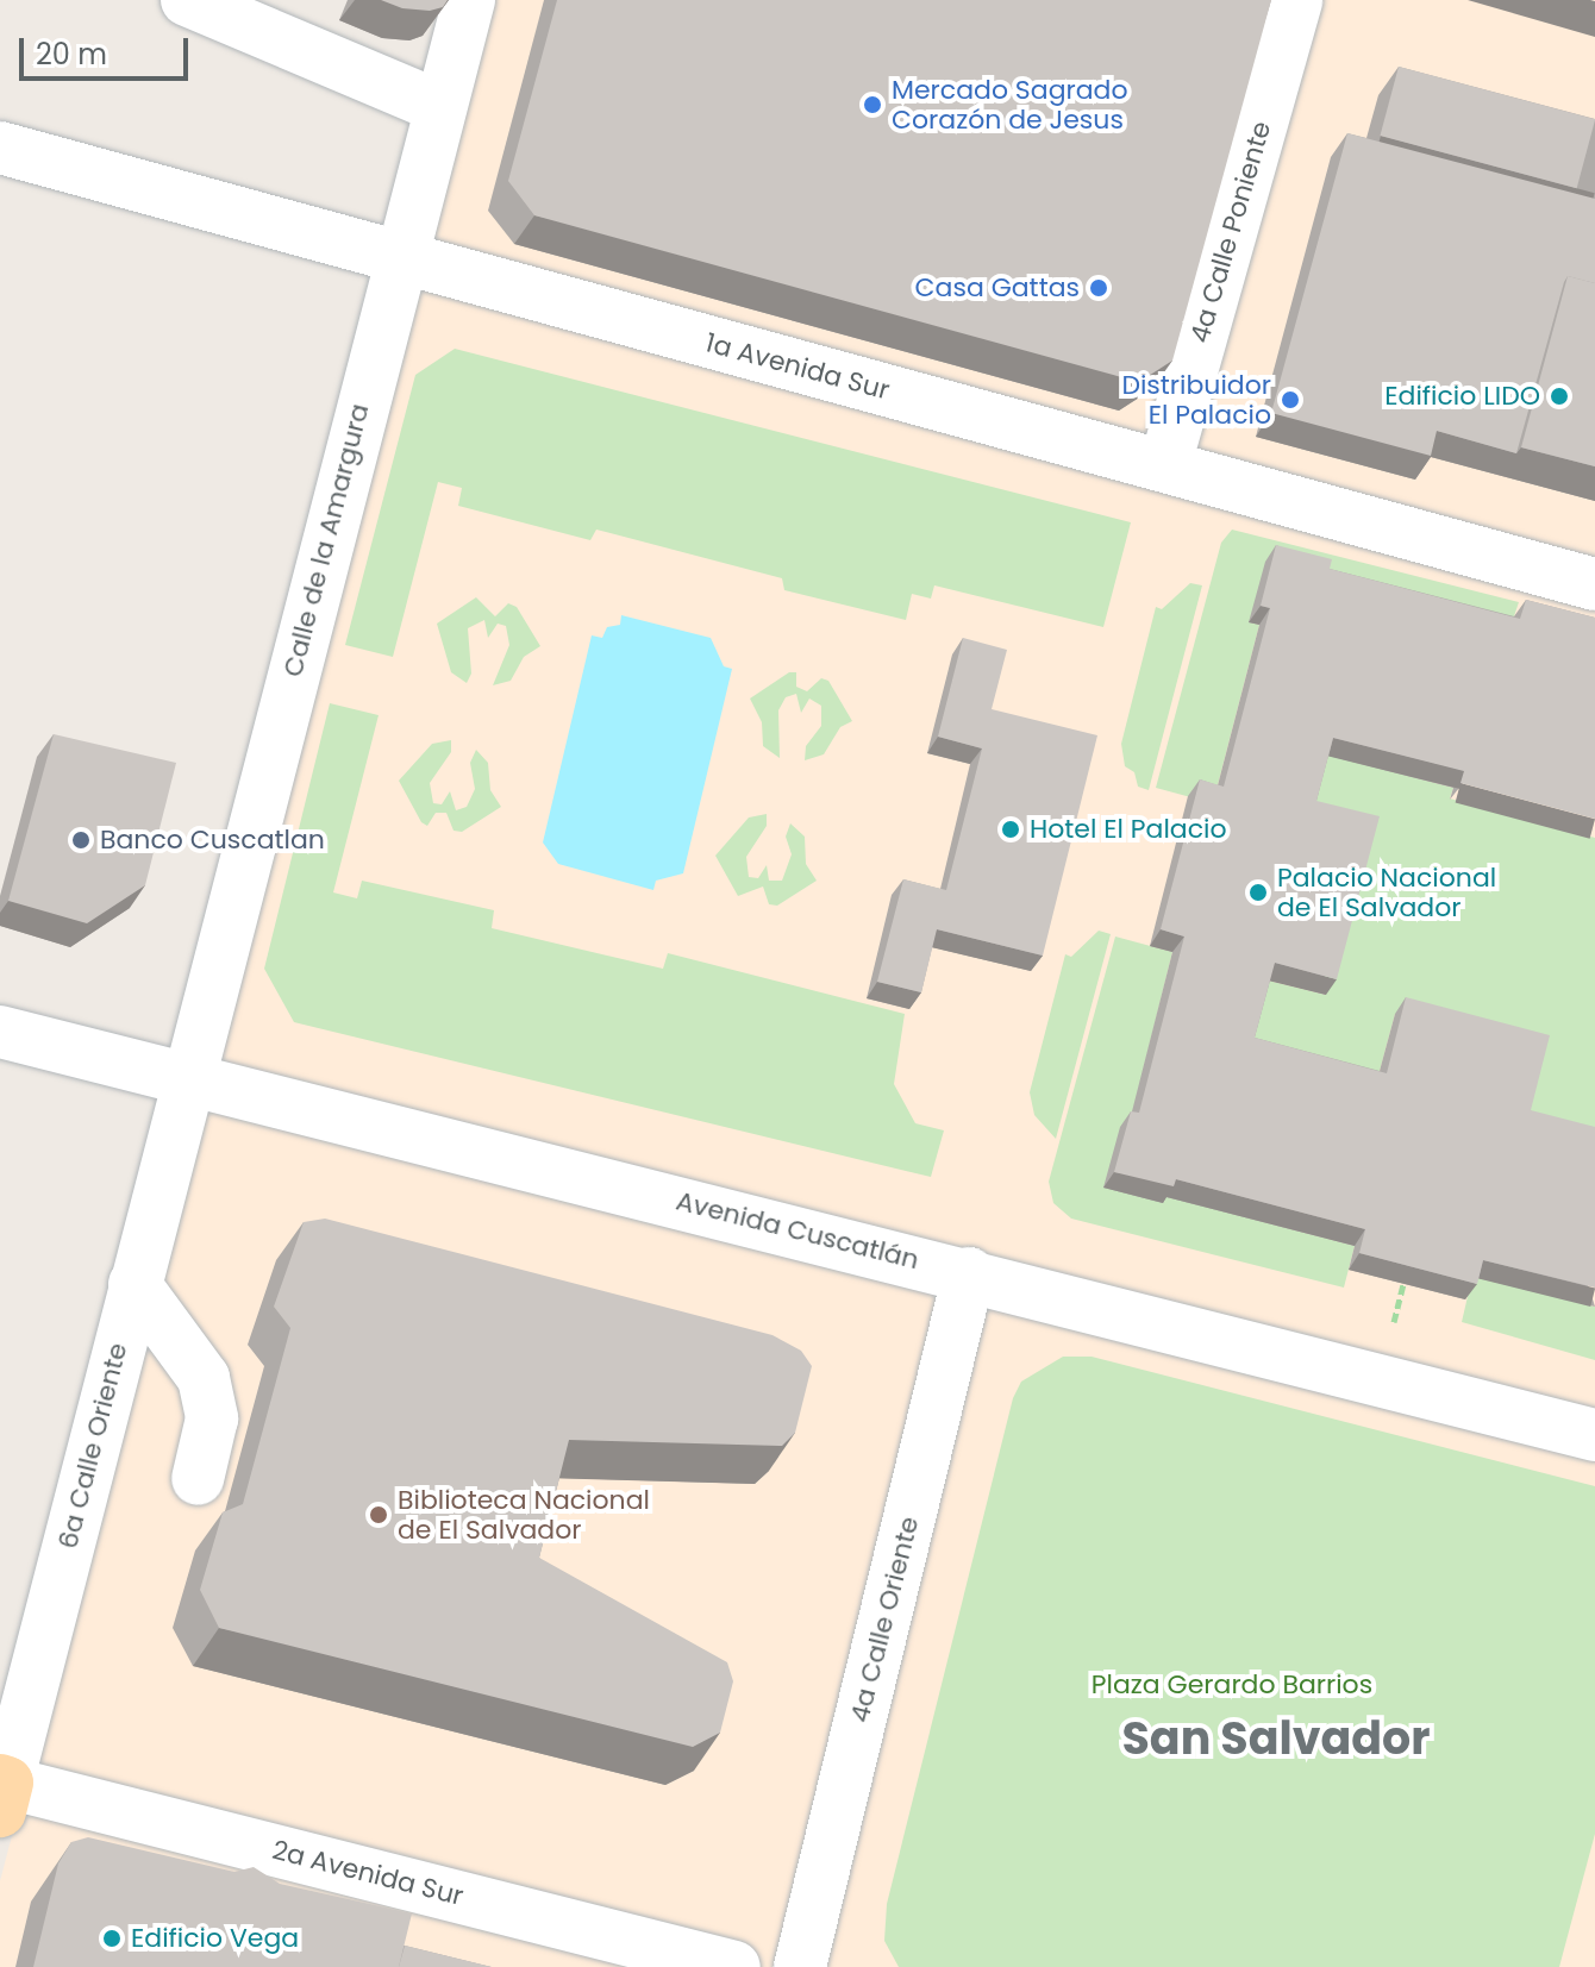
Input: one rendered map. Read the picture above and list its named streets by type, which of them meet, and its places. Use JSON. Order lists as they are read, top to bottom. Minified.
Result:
{"streets":{"street":["4a Calle Poniente","1a Avenida Sur","Calle de la Amargura","Avenida Cuscatlán","6a Calle Oriente","4a Calle Oriente","2a Avenida Sur"]},"crossings":[["4a Calle Poniente","1a Avenida Sur"],["1a Avenida Sur","Calle de la Amargura"],["Calle de la Amargura","Avenida Cuscatlán"],["Calle de la Amargura","6a Calle Oriente"],["Avenida Cuscatlán","6a Calle Oriente"],["Avenida Cuscatlán","4a Calle Oriente"],["6a Calle Oriente","2a Avenida Sur"]],"districts":["San Salvador"],"parks":["Plaza Gerardo Barrios"],"places":["Mercado Sagrado Corazón de Jesus","Casa Gattas","Edificio LIDO","Distribuidor El Palacio","Hotel El Palacio","Banco Cuscatlan","Palacio Nacional de El Salvador","Biblioteca Nacional de El Salvador","Edificio Vega"],"scale_bar":"20 m"}
